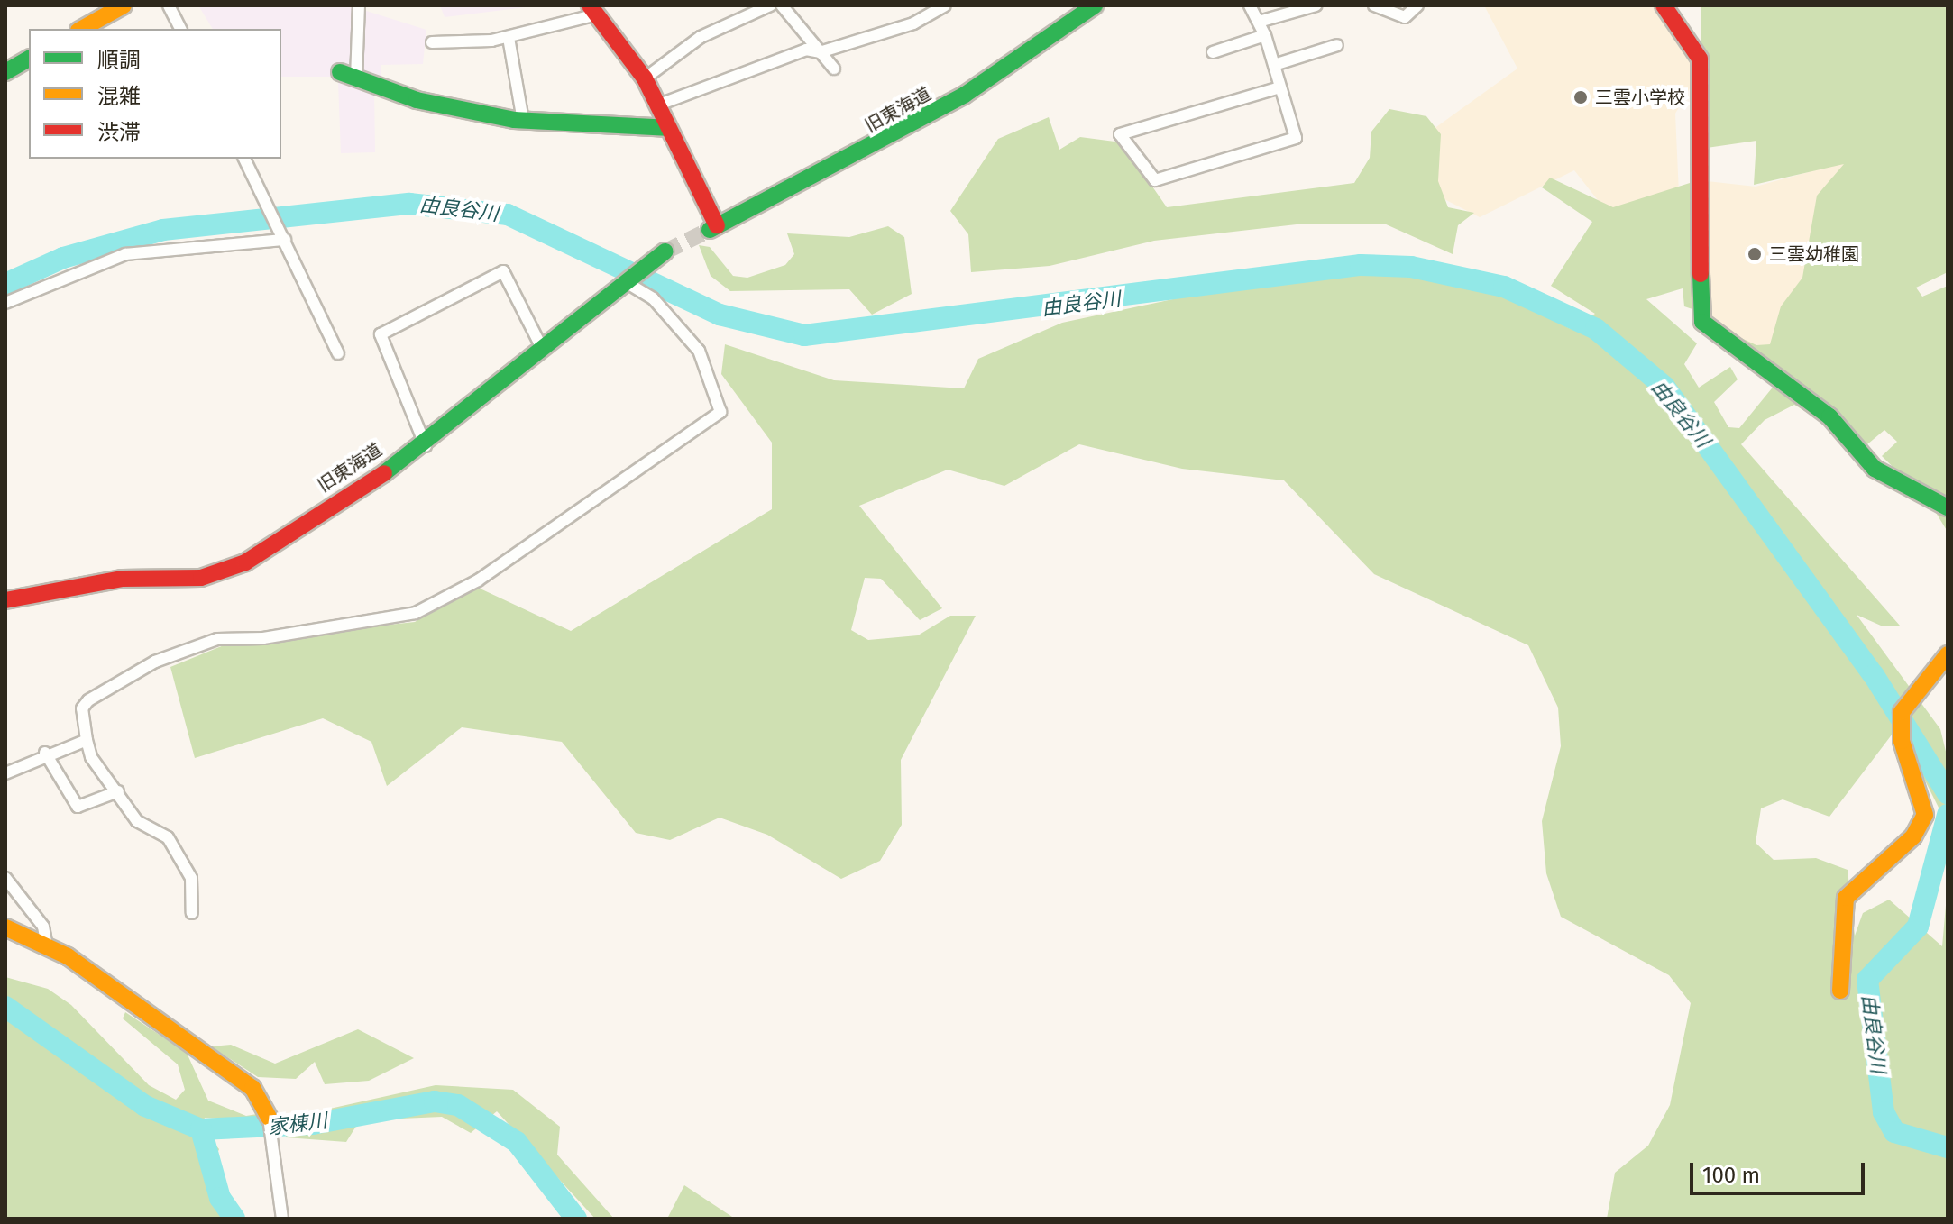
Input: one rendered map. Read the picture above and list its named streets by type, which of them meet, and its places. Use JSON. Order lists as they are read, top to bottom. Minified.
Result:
{"streets":{"street":["旧東海道"]},"water":["由良谷川","家棟川"],"places":["三雲小学校","三雲幼稚園"],"legend":["順調","混雑","渋滞"],"scale_bar":"100 m"}
